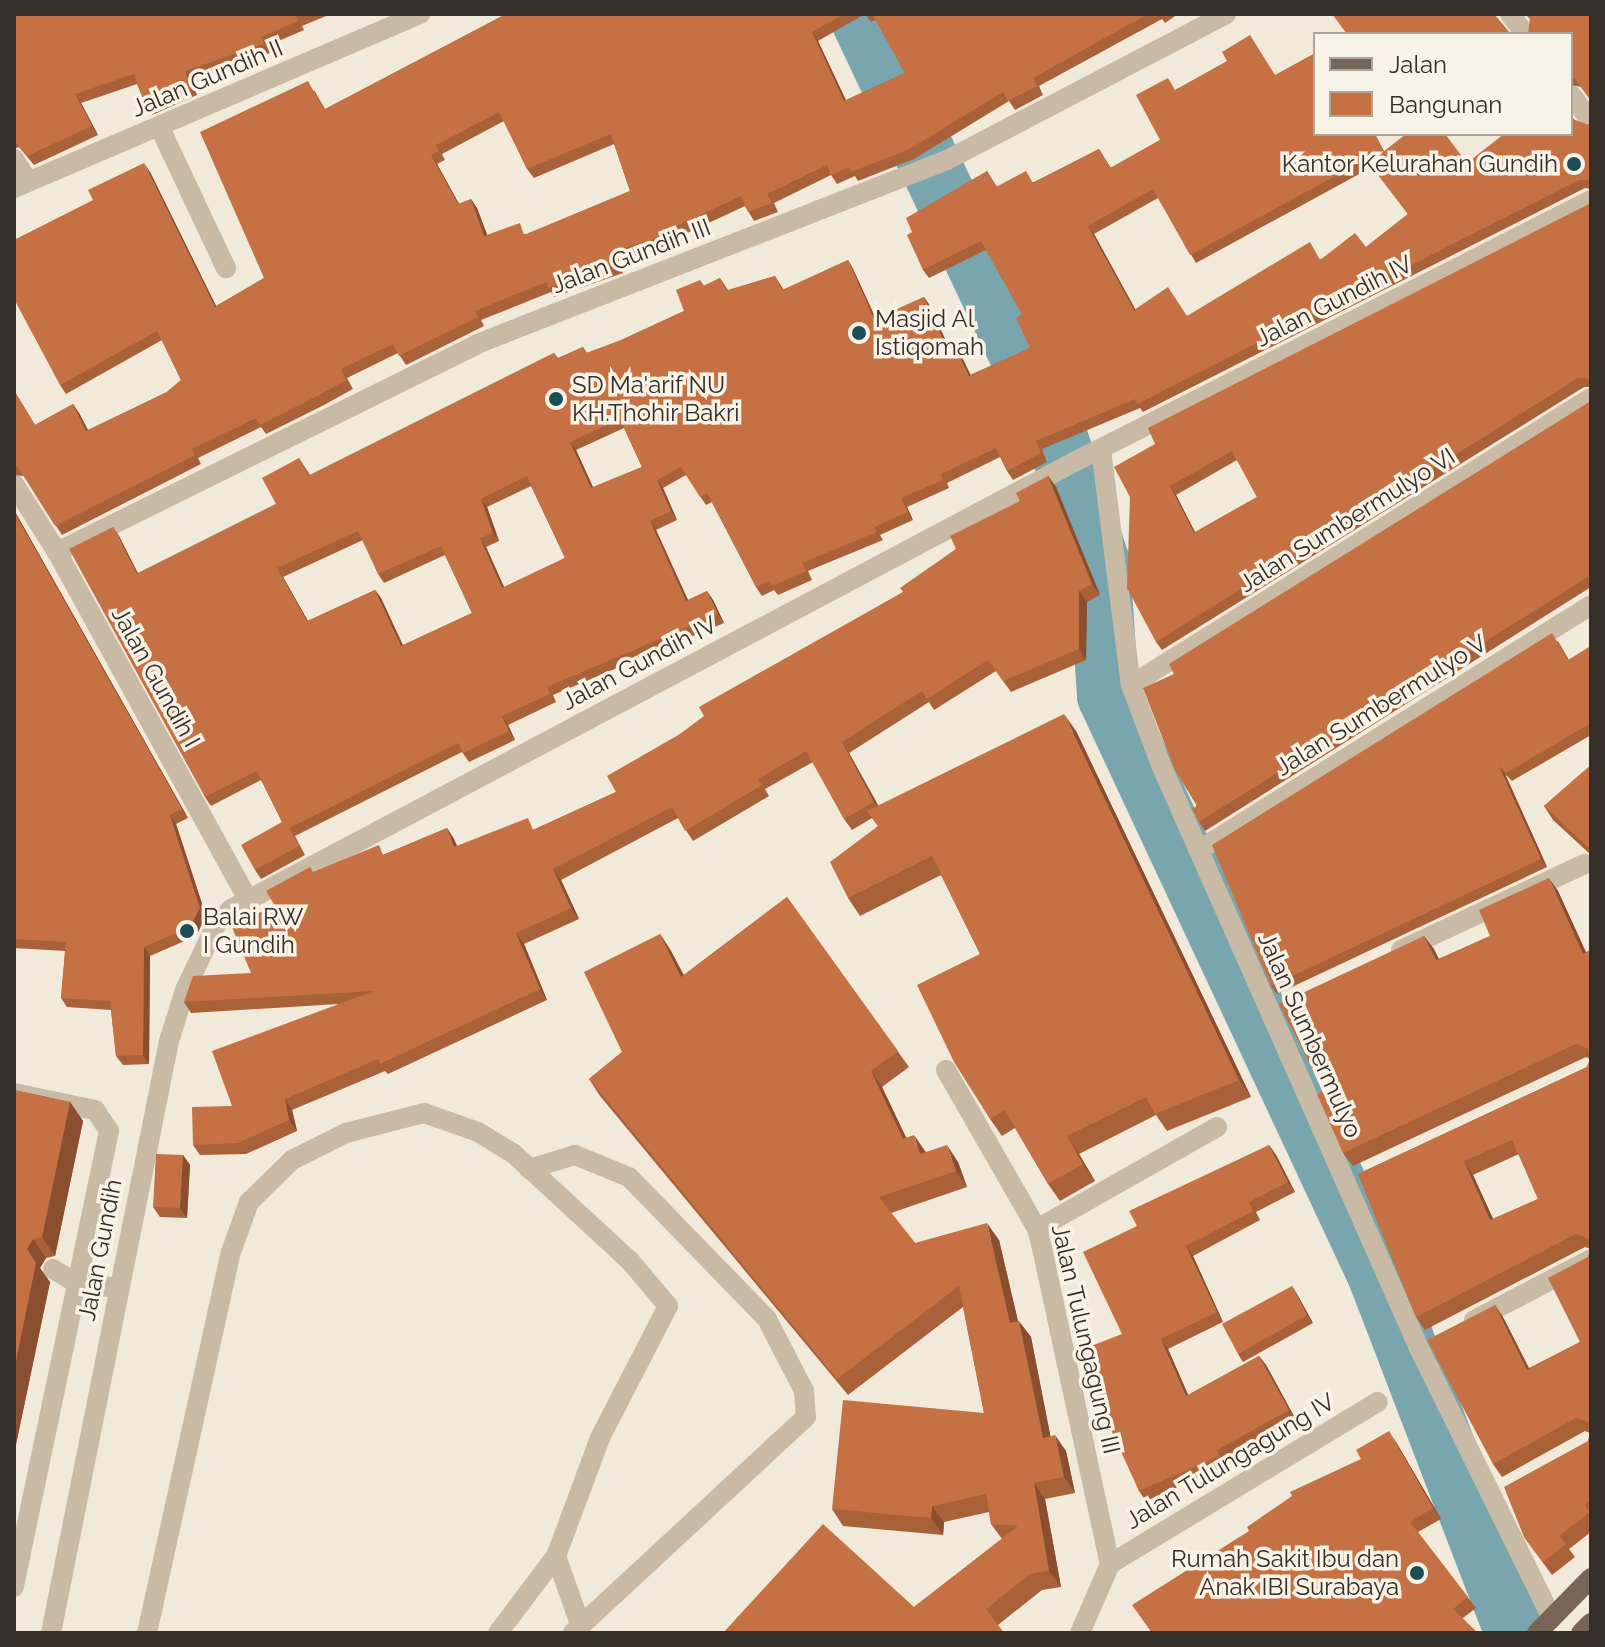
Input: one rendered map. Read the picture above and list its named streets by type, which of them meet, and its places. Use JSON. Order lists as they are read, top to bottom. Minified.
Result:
{"streets":{"street":["Jalan Gundih II","Jalan Gundih III","Jalan Gundih IV","Jalan Sumbermulyo VI","Jalan Gundih I","Jalan Sumbermulyo V","Jalan Sumbermulyo","Jalan Gundih","Jalan Tulungagung III","Jalan Tulungagung IV"]},"crossings":[["Jalan Gundih III","Jalan Gundih I"],["Jalan Gundih IV","Jalan Gundih I"],["Jalan Gundih IV","Jalan Sumbermulyo"],["Jalan Gundih IV","Jalan Gundih"],["Jalan Sumbermulyo VI","Jalan Sumbermulyo"],["Jalan Gundih I","Jalan Gundih"],["Jalan Sumbermulyo V","Jalan Sumbermulyo"],["Jalan Tulungagung III","Jalan Tulungagung IV"]],"places":["Kantor Kelurahan Gundih","Masjid Al Istiqomah","SD Ma'arif NU KH.Thohir Bakri","Balai RW I Gundih","Rumah Sakit Ibu dan Anak IBI Surabaya"],"legend":["Jalan","Bangunan"]}
